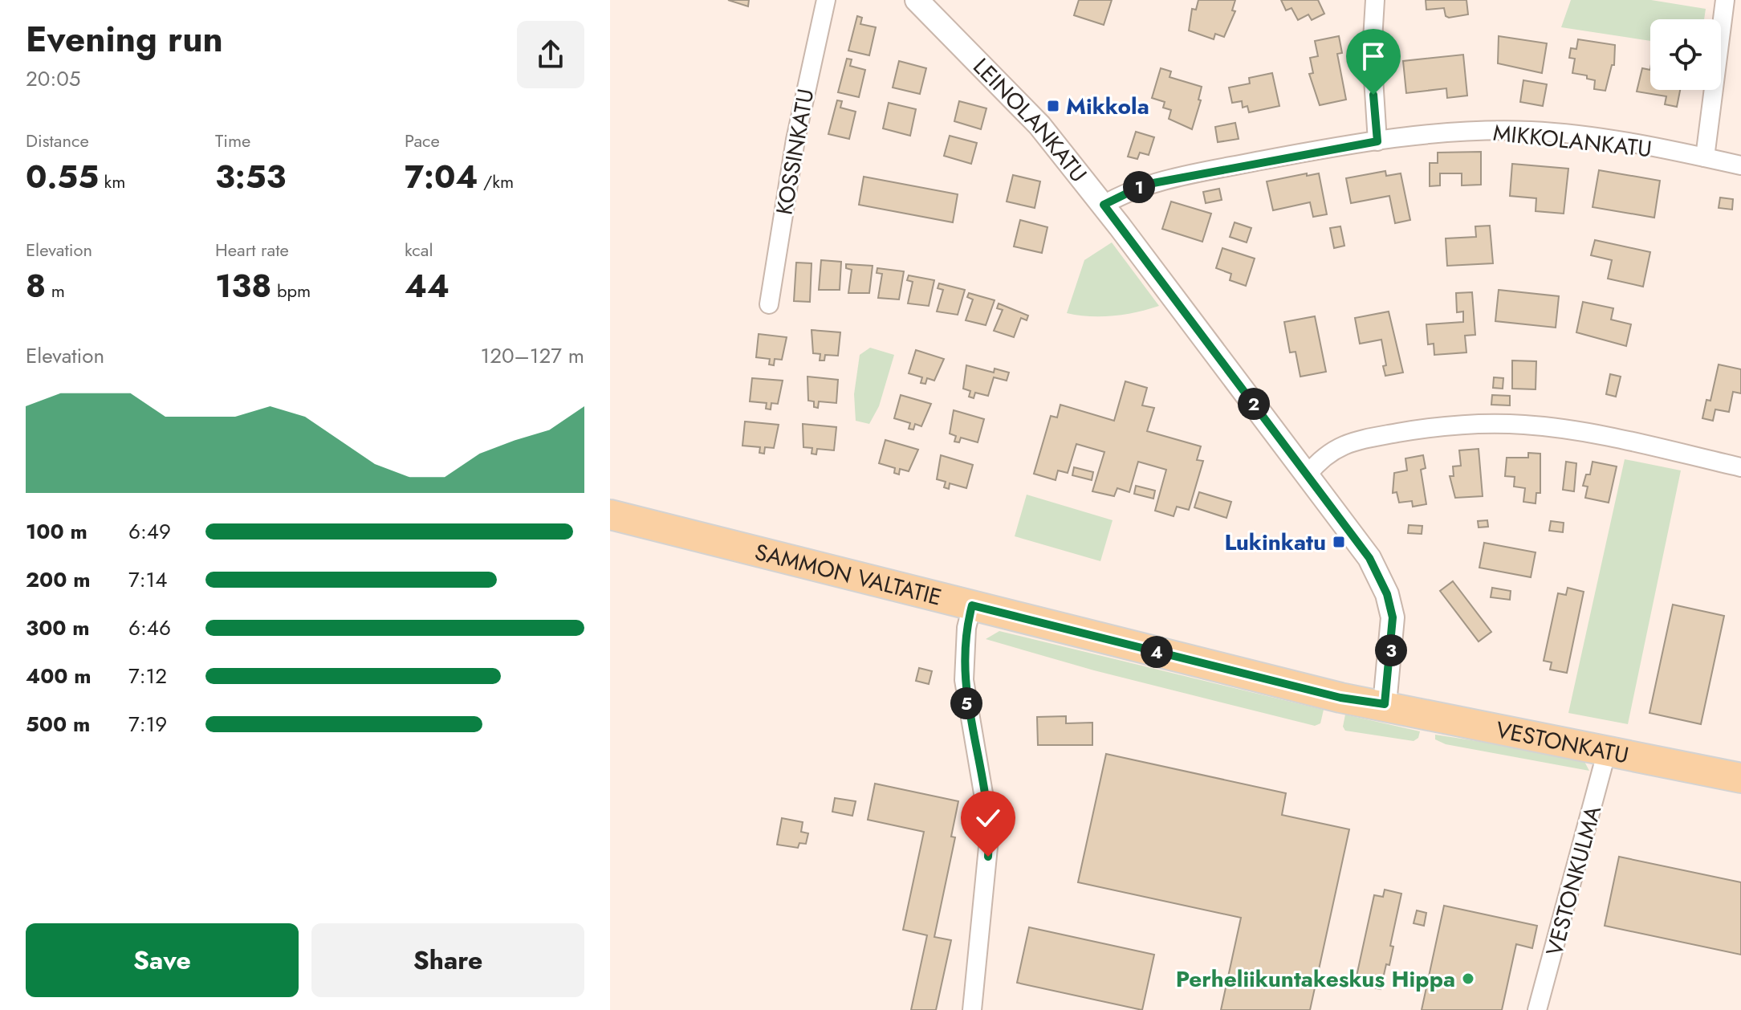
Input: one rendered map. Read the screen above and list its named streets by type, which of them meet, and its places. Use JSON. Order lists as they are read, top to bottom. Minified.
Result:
{"streets":{"main road":["SAMMON VALTATIE","VESTONKATU"],"street":["LEINOLANKATU","MIKKOLANKATU","KOSSINKATU","VESTONKULMA"]},"crossings":[["LEINOLANKATU","MIKKOLANKATU"],["LEINOLANKATU","SAMMON VALTATIE"],["LEINOLANKATU","VESTONKATU"],["SAMMON VALTATIE","VESTONKATU"],["VESTONKATU","VESTONKULMA"]],"places":{"transit":["Mikkola","Lukinkatu"],"other":["Perheliikuntakeskus Hippa"]},"page":{"heading":["Evening run","20:05"],"stats":[["Distance","0.55 km"],["Time","3:53"],["Pace","7:04 /km"],["Elevation","8 m"],["Heart rate","138 bpm"],["kcal","44"]],"pins":["1","2","3","4","5"],"chart":["Elevation","120–127 m"],"list":[{"name":"100 m","note":"6:49"},{"name":"200 m","note":"7:14"},{"name":"300 m","note":"6:46"},{"name":"400 m","note":"7:12"},{"name":"500 m","note":"7:19"}],"buttons":["Save","Share"]}}
